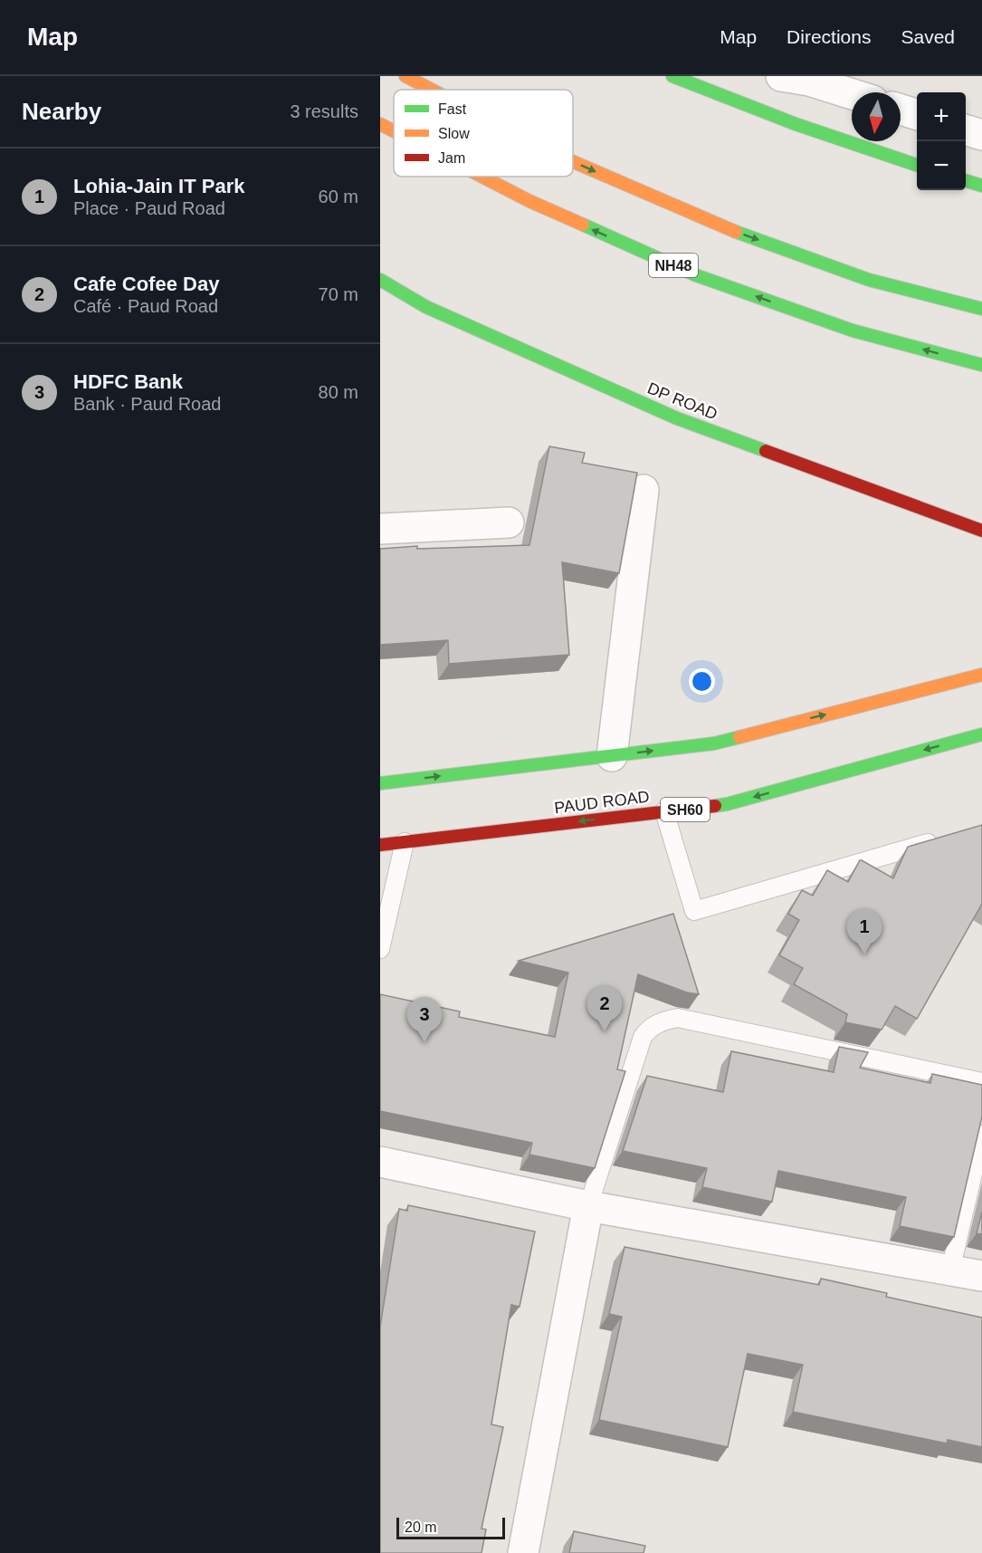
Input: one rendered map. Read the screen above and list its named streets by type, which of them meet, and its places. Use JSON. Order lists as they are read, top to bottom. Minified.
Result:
{"streets":{"main road":["NH48","DP ROAD","PAUD ROAD","SH60"]},"legend":["Fast","Slow","Jam"],"scale_bar":"20 m","north":"bottom","page":{"header":"Map","nav":["Map","Directions","Saved"],"heading":["Nearby","3 results"],"map_buttons":["+","−"],"list":[{"mark":"1","name":"Lohia-Jain IT Park","note":"Place · Paud Road","value":"60 m"},{"mark":"2","name":"Cafe Cofee Day","note":"Café · Paud Road","value":"70 m"},{"mark":"3","name":"HDFC Bank","note":"Bank · Paud Road","value":"80 m"}],"pins":["1","2","3"],"scale":"20 m"}}
